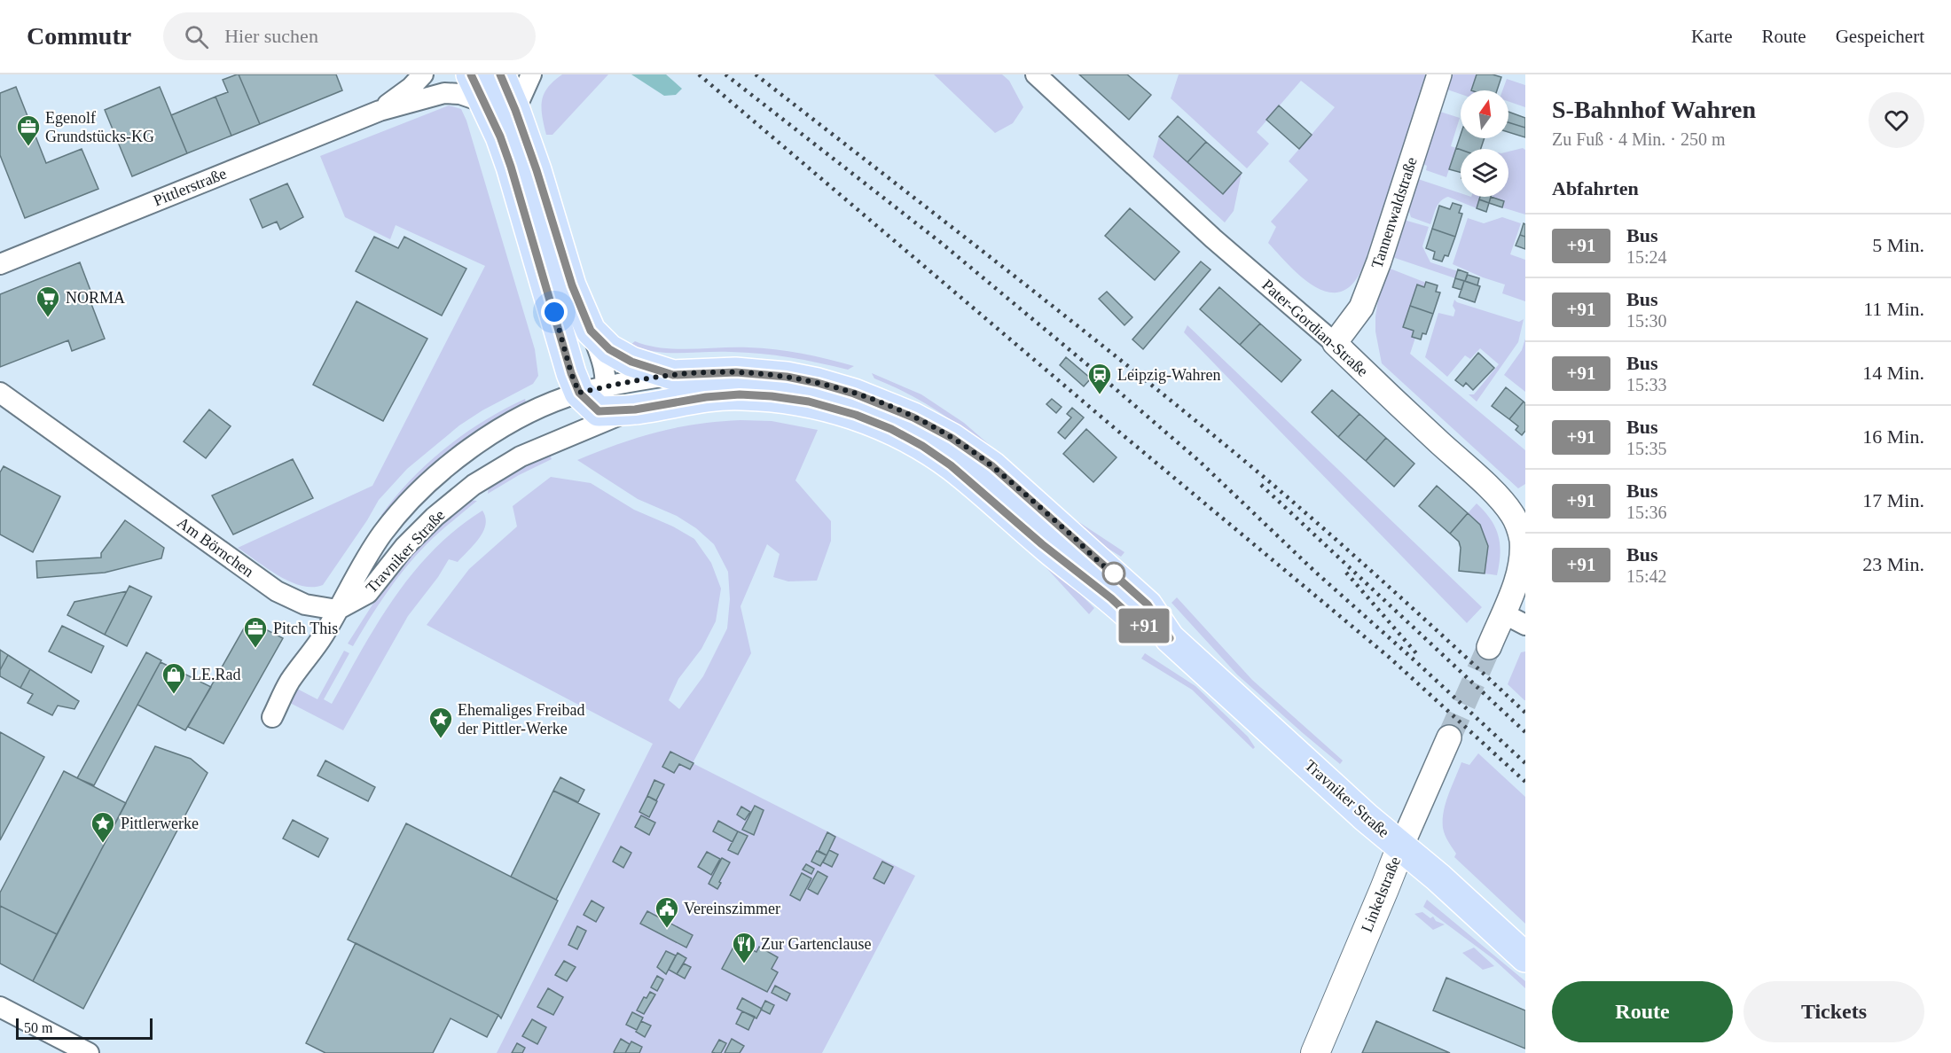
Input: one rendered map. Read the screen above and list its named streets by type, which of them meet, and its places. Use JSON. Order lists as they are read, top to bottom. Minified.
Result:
{"streets":{"main road":["Travniker Straße","Linkelstraße"],"street":["Pittlerstraße","Tannenwaldstraße","Pater-Gordian-Straße","Am Börnchen"]},"crossings":[["Tannenwaldstraße","Pater-Gordian-Straße"],["Am Börnchen","Travniker Straße"],["Travniker Straße","Linkelstraße"]],"places":{"office":["Egenolf Grundstücks-KG","Pitch This"],"supermarket":["NORMA"],"station":["Leipzig-Wahren"],"shop":["LE.Rad"],"place":["Ehemaliges Freibad der Pittler-Werke","Pittlerwerke"],"public building":["Vereinszimmer"],"restaurant":["Zur Gartenclause"]},"lines":["bus line +91"],"scale_bar":"50 m","north":"top","page":{"header":"Commutr","search":"Hier suchen","nav":["Karte","Route","Gespeichert"],"on_map":"+91","heading":[["S-Bahnhof Wahren","Zu Fuß · 4 Min. · 250 m"],"Abfahrten"],"list":[{"mark":"+91","name":"Bus","note":"15:24","value":"5 Min."},{"mark":"+91","name":"Bus","note":"15:30","value":"11 Min."},{"mark":"+91","name":"Bus","note":"15:33","value":"14 Min."},{"mark":"+91","name":"Bus","note":"15:35","value":"16 Min."},{"mark":"+91","name":"Bus","note":"15:36","value":"17 Min."},{"mark":"+91","name":"Bus","note":"15:42","value":"23 Min."}],"buttons":["Route","Tickets"],"scale":"50 m"}}
